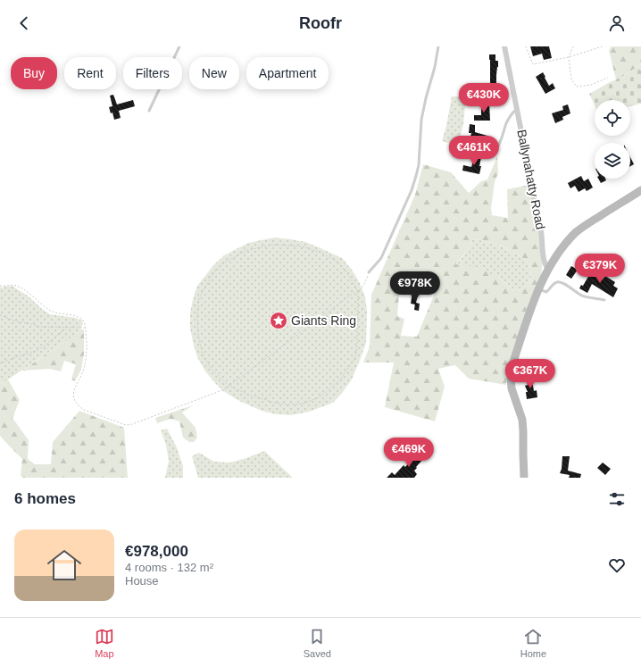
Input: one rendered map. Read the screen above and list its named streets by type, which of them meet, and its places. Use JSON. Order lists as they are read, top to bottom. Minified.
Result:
{"streets":{"street":["Ballynahatty Road"]},"places":{"place":["Giants Ring"]},"page":{"header":"Roofr","chip":["Buy","Rent","Filters","New","Apartment"],"price":["€430K","€461K","€379K","€978K","€367K","€469K"],"heading":"6 homes","list":[{"name":"€978,000","note":"4 rooms · 132 m² · House"}],"tabs":["Map","Saved","Home"]}}
